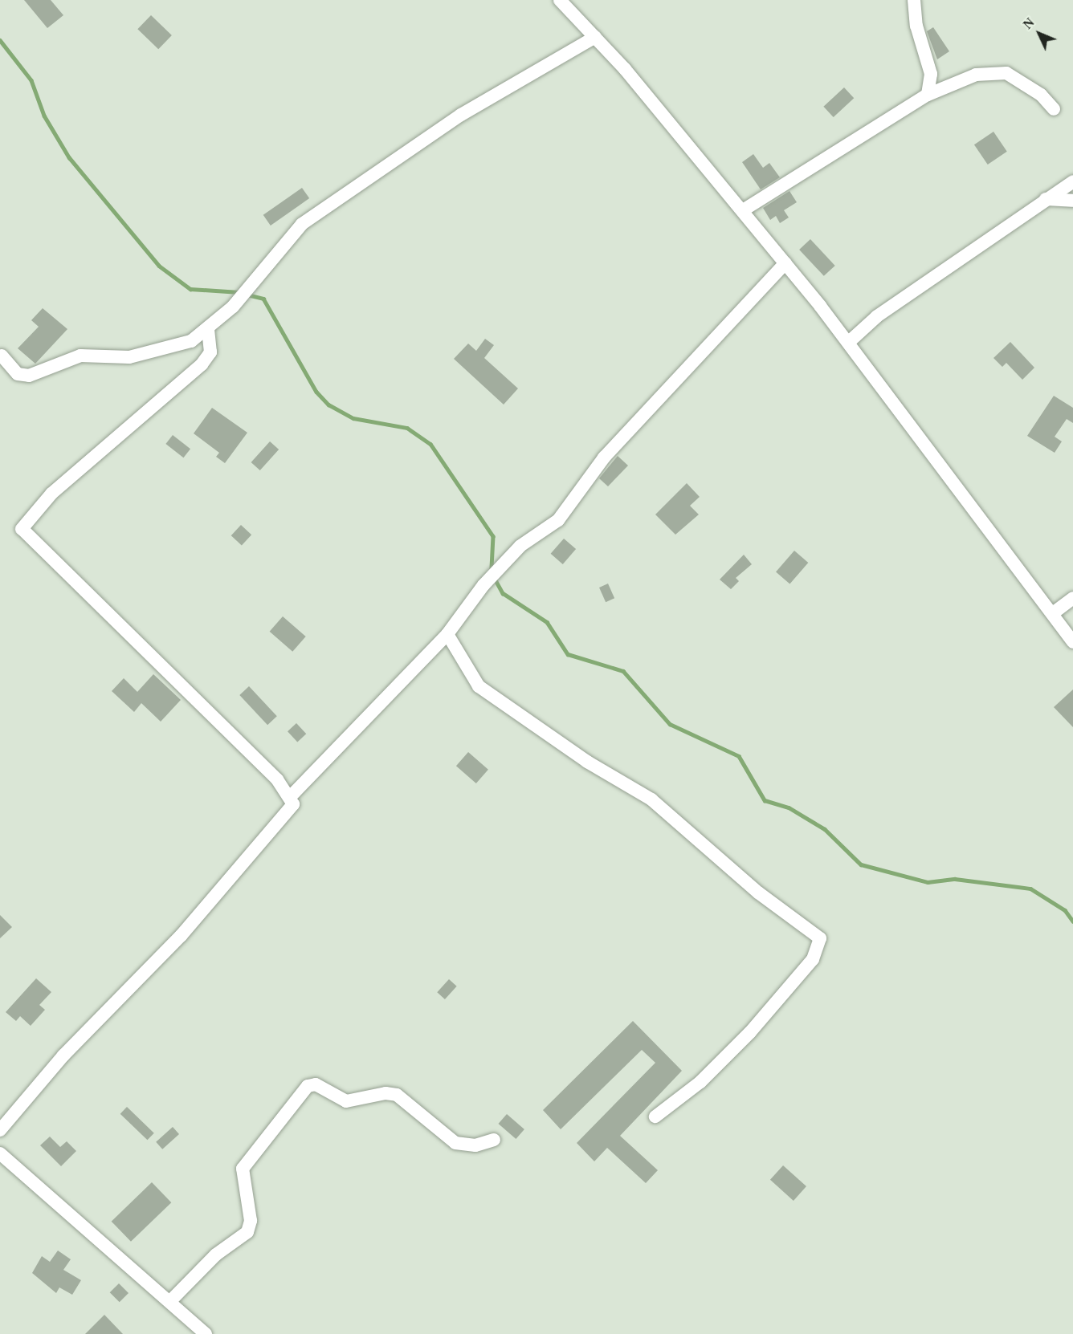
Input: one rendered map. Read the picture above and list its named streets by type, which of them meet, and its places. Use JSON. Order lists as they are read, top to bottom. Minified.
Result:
{"north":"top left"}
